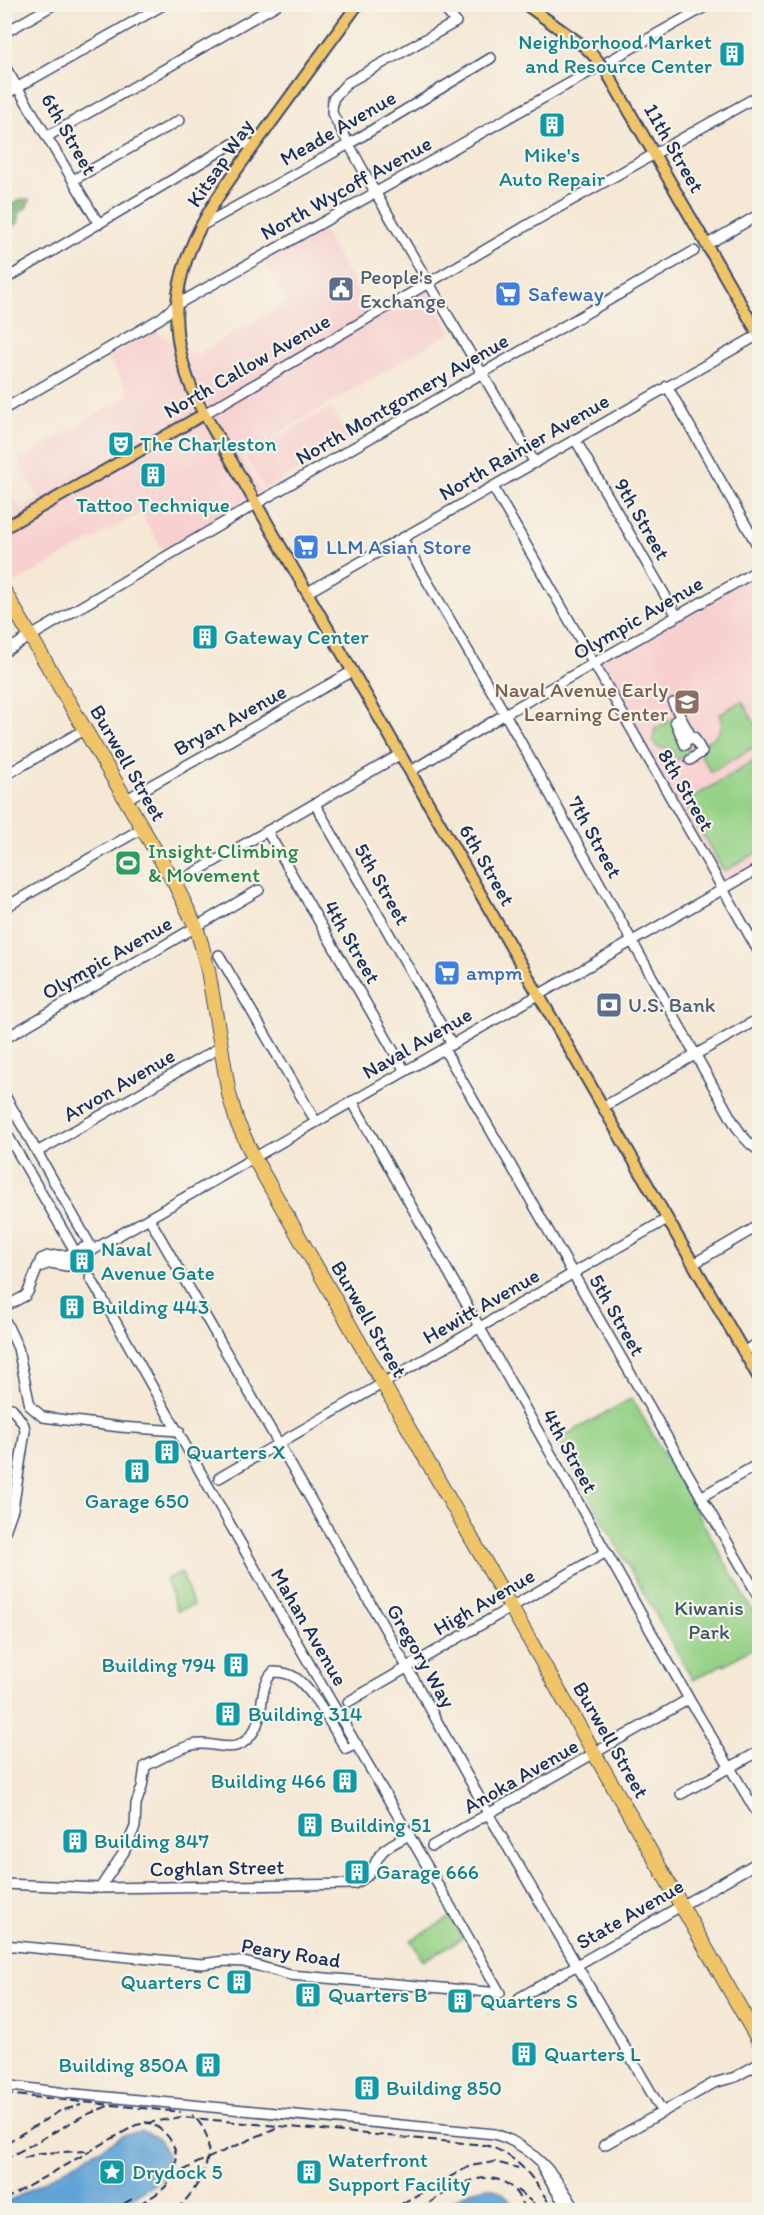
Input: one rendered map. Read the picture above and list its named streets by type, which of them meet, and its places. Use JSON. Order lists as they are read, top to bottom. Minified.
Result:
{"streets":{"highway":["Burwell Street"],"main road":["6th Street","11th Street","Kitsap Way","North Callow Avenue"],"street":["Meade Avenue","North Wycoff Avenue","North Montgomery Avenue","North Rainier Avenue","9th Street","Olympic Avenue","Bryan Avenue","8th Street","7th Street","5th Street","4th Street","Naval Avenue","Arvon Avenue","Hewitt Avenue","High Avenue","Mahan Avenue","Gregory Way","Anoka Avenue","Coghlan Street","State Avenue","Peary Road"]},"crossings":[["Meade Avenue","Kitsap Way"],["6th Street","Kitsap Way"],["6th Street","North Callow Avenue"],["6th Street","North Montgomery Avenue"],["6th Street","North Rainier Avenue"],["6th Street","Olympic Avenue"],["6th Street","Bryan Avenue"],["6th Street","Naval Avenue"],["6th Street","Hewitt Avenue"],["11th Street","North Callow Avenue"],["11th Street","North Rainier Avenue"],["Kitsap Way","North Wycoff Avenue"],["North Montgomery Avenue","Burwell Street"],["North Rainier Avenue","9th Street"],["North Rainier Avenue","8th Street"],["North Rainier Avenue","7th Street"],["9th Street","Olympic Avenue"],["Olympic Avenue","Burwell Street"],["Olympic Avenue","8th Street"],["Olympic Avenue","7th Street"],["Olympic Avenue","5th Street"],["Olympic Avenue","4th Street"],["Bryan Avenue","Burwell Street"],["Burwell Street","Naval Avenue"],["Burwell Street","Arvon Avenue"],["Burwell Street","Hewitt Avenue"],["Burwell Street","High Avenue"],["Burwell Street","Anoka Avenue"],["Burwell Street","State Avenue"],["8th Street","Naval Avenue"],["7th Street","Naval Avenue"],["5th Street","Naval Avenue"],["5th Street","Hewitt Avenue"],["4th Street","Naval Avenue"],["4th Street","Hewitt Avenue"],["4th Street","High Avenue"],["4th Street","Anoka Avenue"],["Naval Avenue","Gregory Way"],["Hewitt Avenue","Gregory Way"],["High Avenue","Gregory Way"],["Mahan Avenue","Coghlan Street"],["Mahan Avenue","Peary Road"],["Gregory Way","Anoka Avenue"],["Gregory Way","State Avenue"]],"parks":["Kiwanis Park"],"places":{"building":["Neighborhood Market and Resource Center","Mike's Auto Repair","Tattoo Technique","Gateway Center","Naval Avenue Gate","Building 443","Quarters X","Garage 650","Building 794","Building 314","Building 466","Building 51","Building 847","Garage 666","Quarters C","Quarters B","Quarters S","Quarters L","Building 850A","Building 850","Waterfront Support Facility"],"public building":["People's Exchange"],"supermarket":["Safeway","LLM Asian Store","ampm"],"theatre":["The Charleston"],"school or university":["Naval Avenue Early Learning Center"],"sports":["Insight Climbing & Movement"],"bank":["U.S. Bank"],"place":["Drydock 5"]}}
